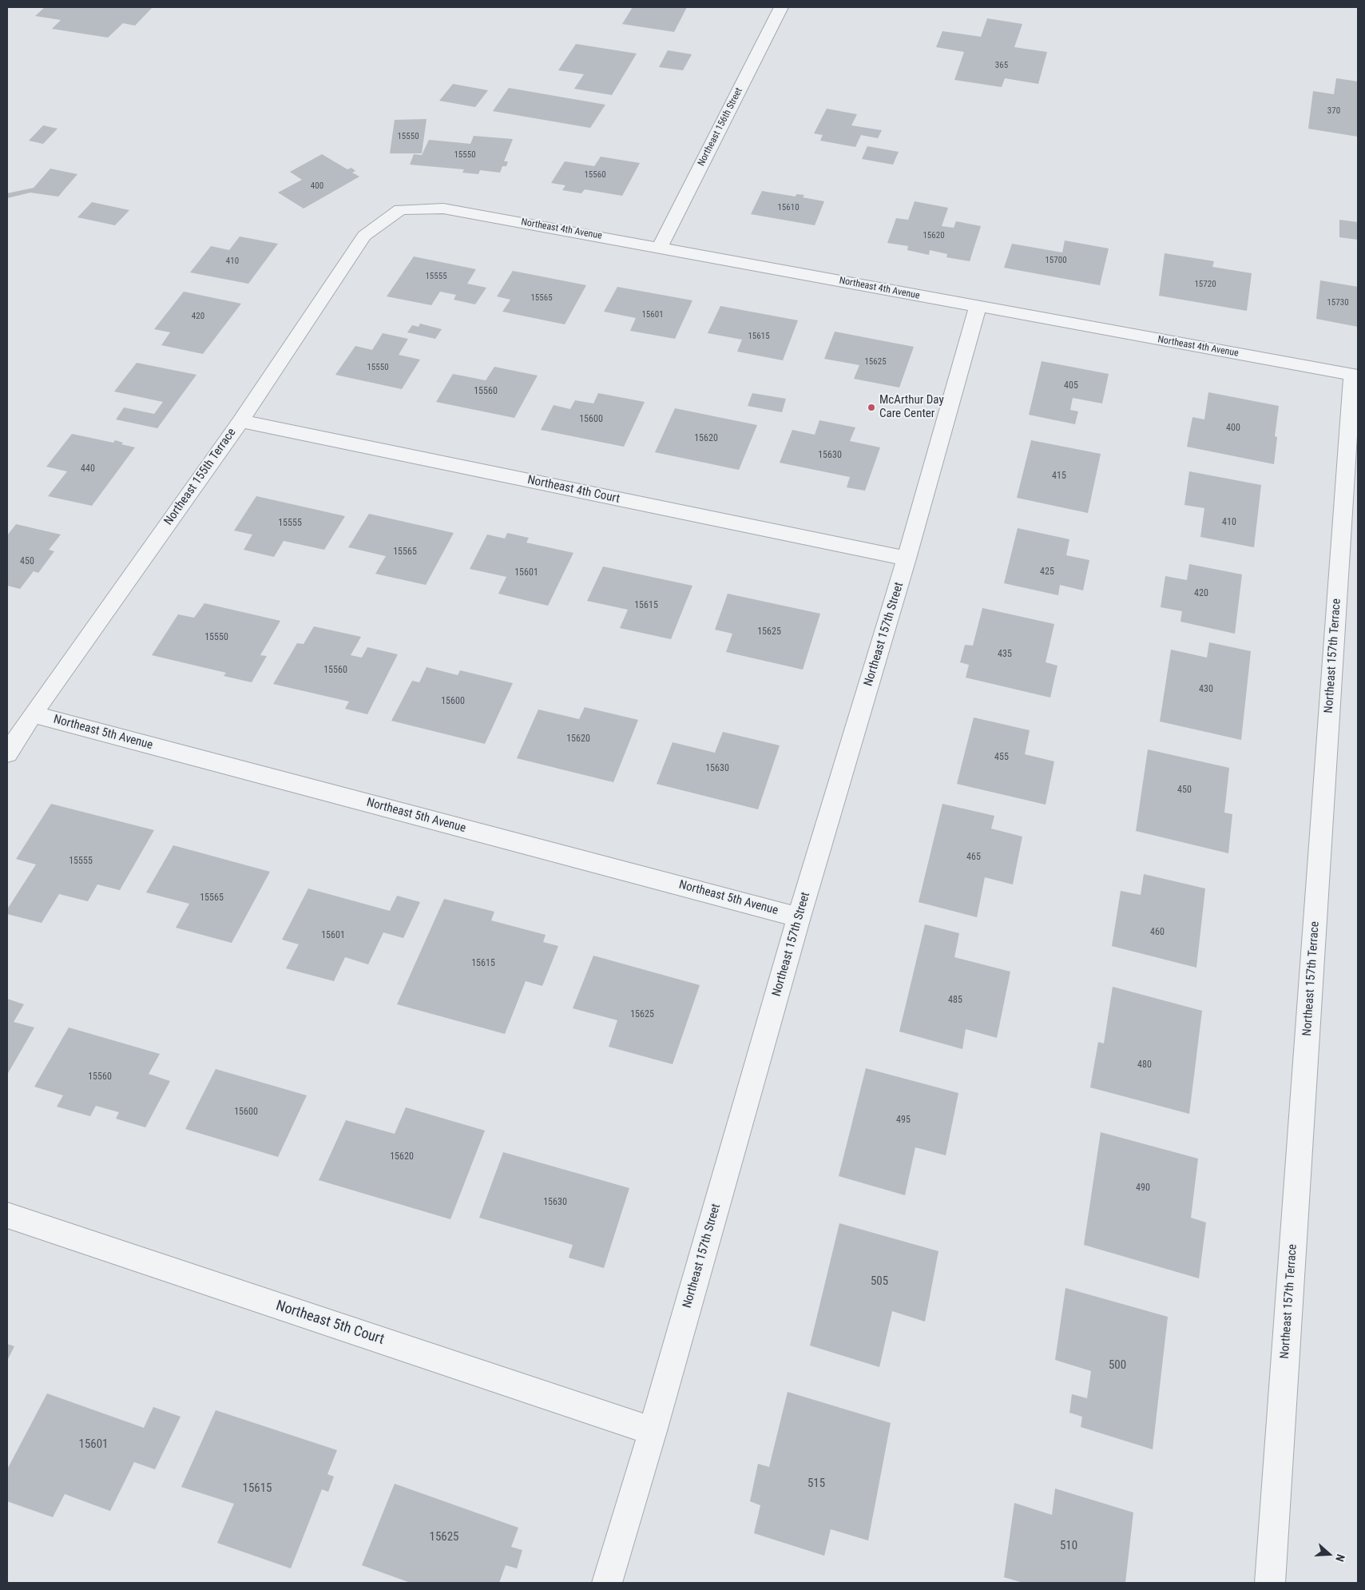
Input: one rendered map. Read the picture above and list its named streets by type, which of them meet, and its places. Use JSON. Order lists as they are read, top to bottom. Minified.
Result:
{"streets":{"street":["Northeast 156th Street","Northeast 4th Avenue","Northeast 155th Terrace","Northeast 4th Court","Northeast 157th Street","Northeast 157th Terrace","Northeast 5th Avenue","Northeast 5th Court"]},"crossings":[["Northeast 156th Street","Northeast 4th Avenue"],["Northeast 4th Avenue","Northeast 155th Terrace"],["Northeast 4th Avenue","Northeast 157th Street"],["Northeast 4th Avenue","Northeast 157th Terrace"],["Northeast 155th Terrace","Northeast 4th Court"],["Northeast 155th Terrace","Northeast 5th Avenue"],["Northeast 4th Court","Northeast 157th Street"],["Northeast 157th Street","Northeast 5th Avenue"],["Northeast 157th Street","Northeast 5th Court"]],"places":["McArthur Day Care Center"],"house_numbers":["365","370","15550","15550","15560","400","15610","15620","15700","410","15555","15720","15565","15730","15601","420","15615","15625","15550","405","15560","15600","400","15620","15630","440","415","410","15555","15565","450","425","15601","420","15615","15625","15550","435","15560","430","15600","15620","455","15630","450","465","15555","15565","460","15601","15615","485","15625","480","15560","15600","495","15620","490","15630","505","500","15601","515","15615","15625","510"],"north":"right"}
